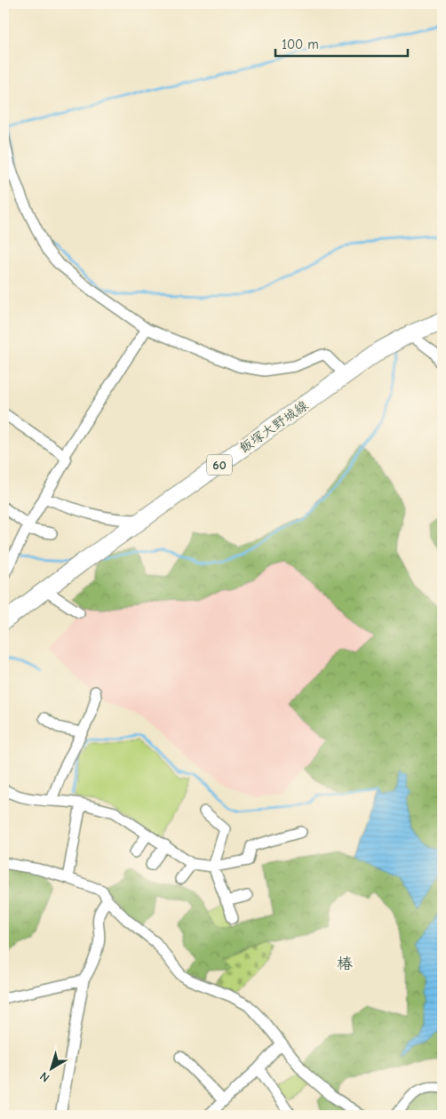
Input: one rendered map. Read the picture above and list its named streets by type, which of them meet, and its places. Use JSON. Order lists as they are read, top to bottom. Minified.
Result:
{"streets":{"main road":["飯塚大野城線","60"]},"districts":["椿"],"scale_bar":"100 m","north":"bottom left"}
